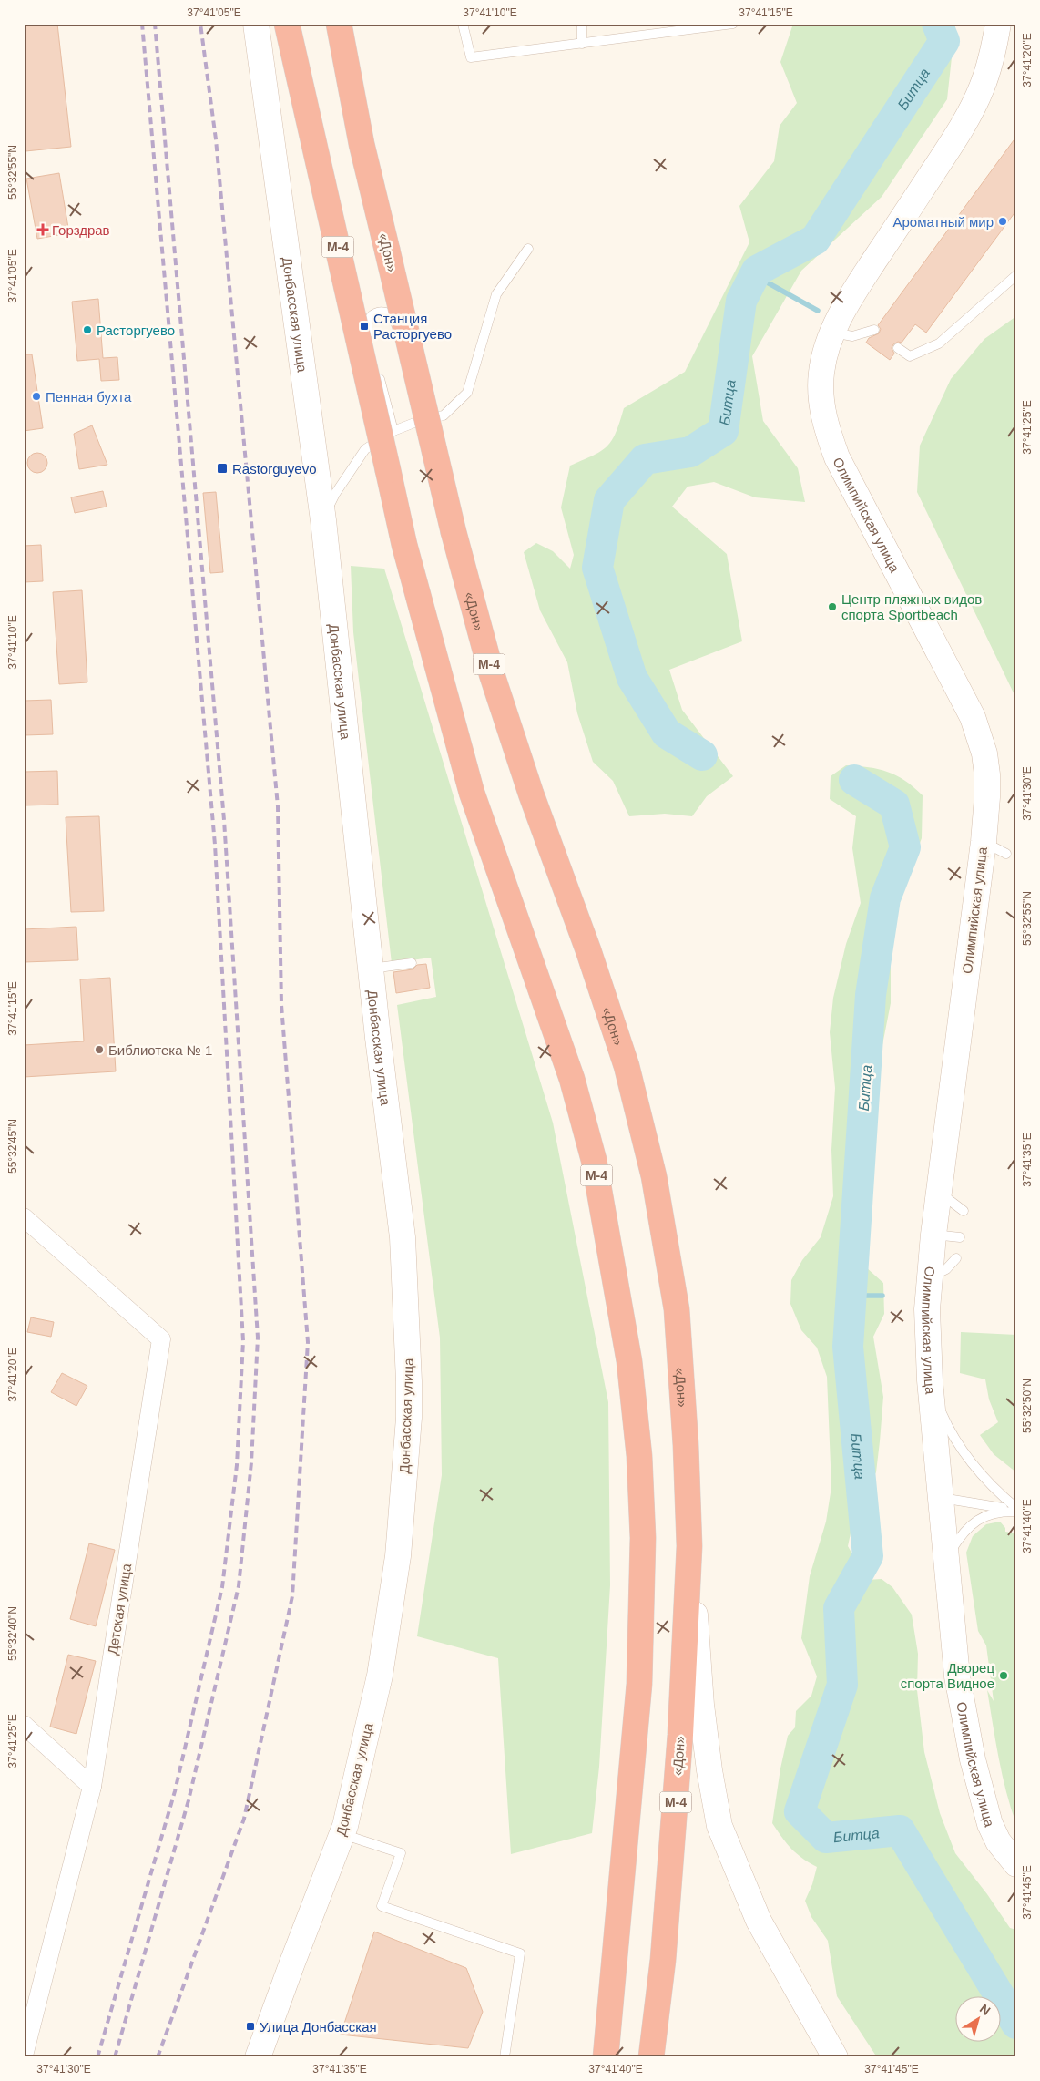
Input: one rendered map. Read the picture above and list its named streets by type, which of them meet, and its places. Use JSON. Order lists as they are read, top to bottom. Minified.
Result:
{"streets":{"highway":["М-4","«Дон»"],"street":["Донбасская улица","Олимпийская улица","Детская улица"]},"water":["Битца"],"places":{"other":["Ароматный мир","Расторгуево","Пенная бухта","Центр пляжных видов спорта Sportbeach","Библиотека № 1","Дворец спорта Видное"],"health":["Горздрав"],"transit":["Станция Расторгуево","Rastorguyevo","Улица Донбасская"]},"north":"top right","coordinates":["37°41'05\"E","37°41'10\"E","37°41'15\"E","37°41'20\"E","55°32'55\"N","37°41'25\"E","37°41'30\"E","55°32'45\"N","37°41'35\"E","55°32'50\"N","37°41'40\"E","55°32'40\"N","37°41'45\"E"]}
